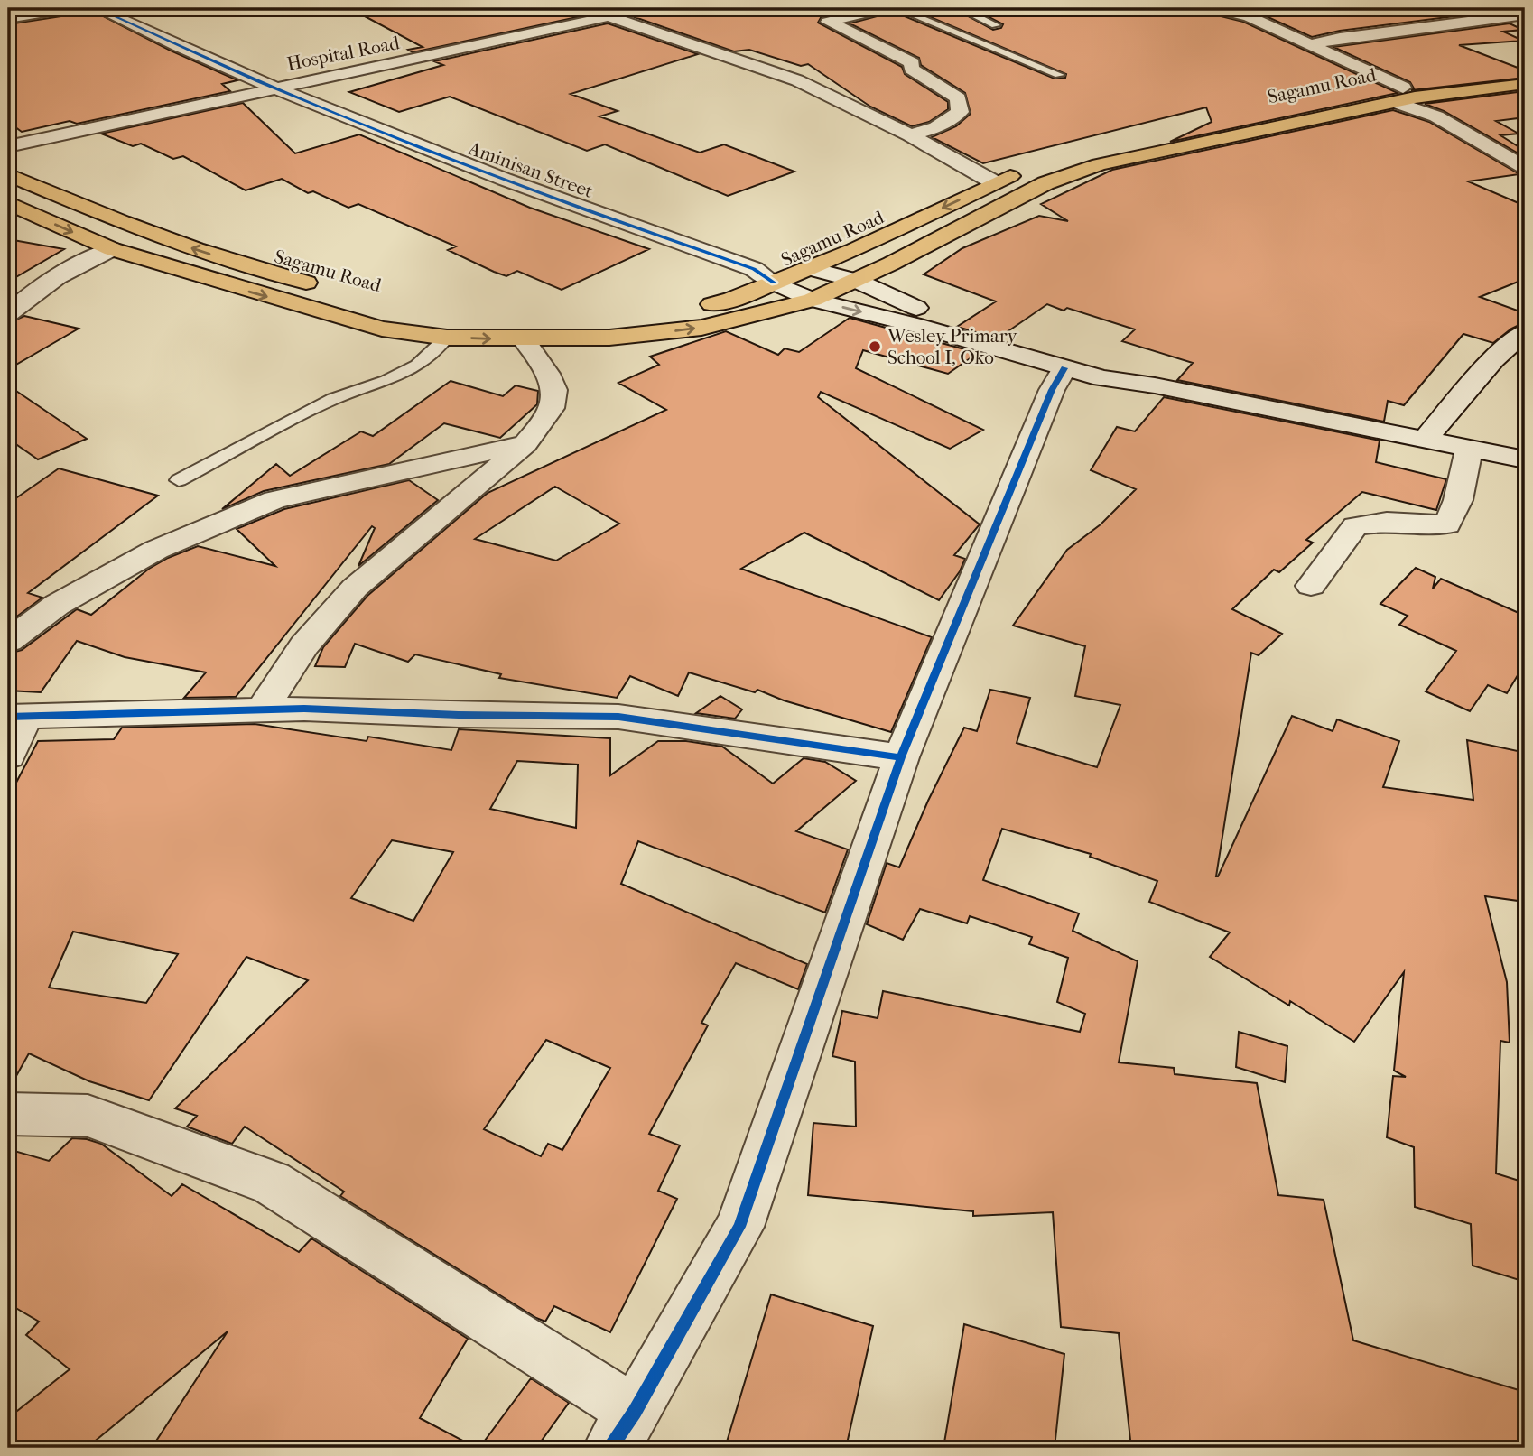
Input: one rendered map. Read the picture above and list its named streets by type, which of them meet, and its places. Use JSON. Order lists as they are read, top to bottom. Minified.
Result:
{"streets":{"highway":["Sagamu Road"],"street":["Hospital Road","Aminisan Street"]},"crossings":[["Hospital Road","Aminisan Street"],["Sagamu Road","Aminisan Street"]],"places":["Wesley Primary School I, Oko"]}
